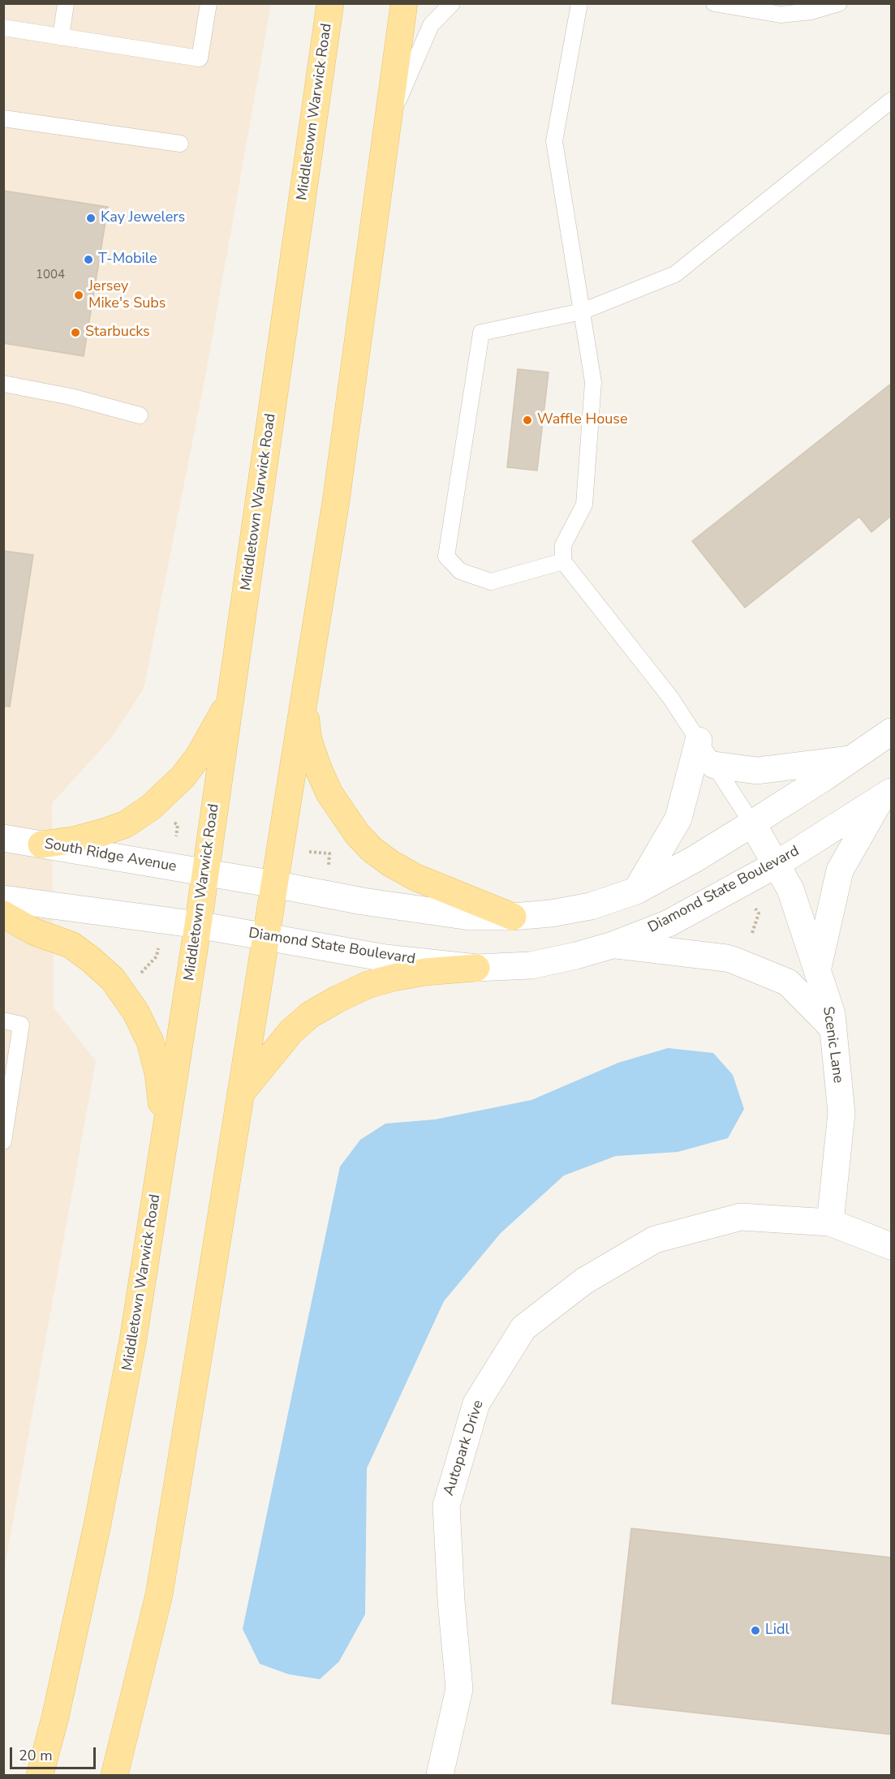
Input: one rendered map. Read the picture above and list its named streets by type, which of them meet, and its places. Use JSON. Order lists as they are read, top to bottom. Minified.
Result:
{"streets":{"main road":["Middletown Warwick Road"],"street":["South Ridge Avenue","Diamond State Boulevard","Scenic Lane","Autopark Drive"]},"crossings":[["Middletown Warwick Road","South Ridge Avenue"],["Middletown Warwick Road","Diamond State Boulevard"],["Diamond State Boulevard","Scenic Lane"],["Scenic Lane","Autopark Drive"]],"places":["Kay Jewelers","T-Mobile","Jersey Mike's Subs","Starbucks","Waffle House","Lidl"],"house_numbers":["1004"],"scale_bar":"20 m"}
